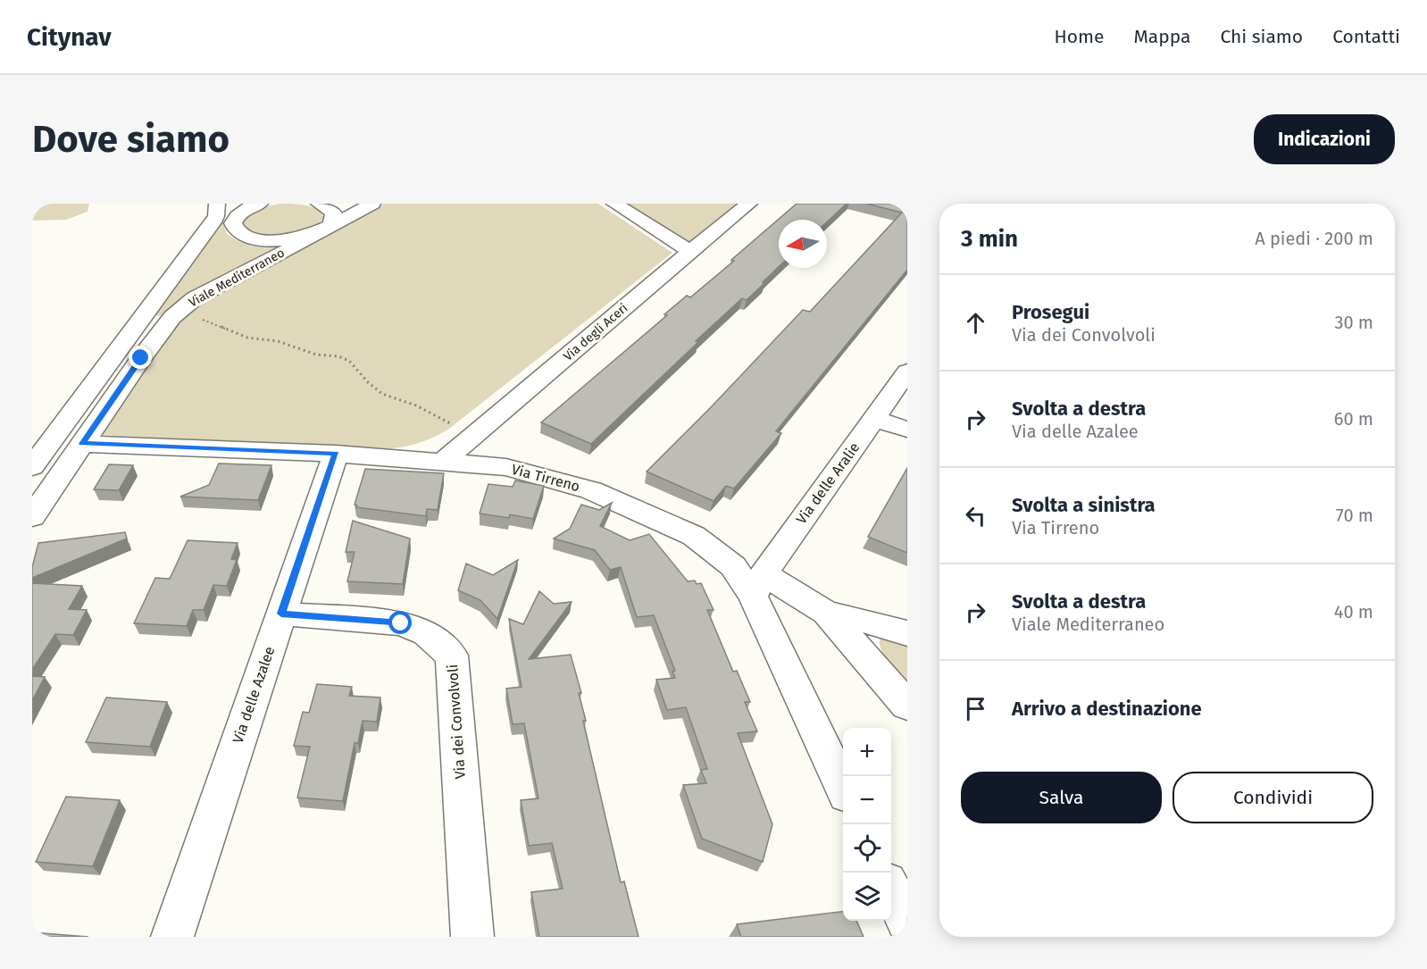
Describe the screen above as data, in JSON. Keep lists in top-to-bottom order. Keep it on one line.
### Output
{"streets":{"street":["Viale Mediterraneo","Via degli Aceri","Via Tirreno","Via delle Aralie","Via delle Azalee","Via dei Convolvoli"]},"crossings":[["Viale Mediterraneo","Via Tirreno"],["Via degli Aceri","Via Tirreno"],["Via Tirreno","Via delle Aralie"],["Via Tirreno","Via delle Azalee"],["Via delle Azalee","Via dei Convolvoli"]],"north":"left","page":{"header":"Citynav","nav":["Home","Mappa","Chi siamo","Contatti"],"buttons":["Indicazioni",["Salva","Condividi"]],"title":"Dove siamo","heading":["3 min","A piedi · 200 m"],"list":[["Prosegui","Via dei Convolvoli","30 m"],["Svolta a destra","Via delle Azalee","60 m"],["Svolta a sinistra","Via Tirreno","70 m"],["Svolta a destra","Viale Mediterraneo","40 m"],"Arrivo a destinazione"],"map_buttons":["+","−"]}}
